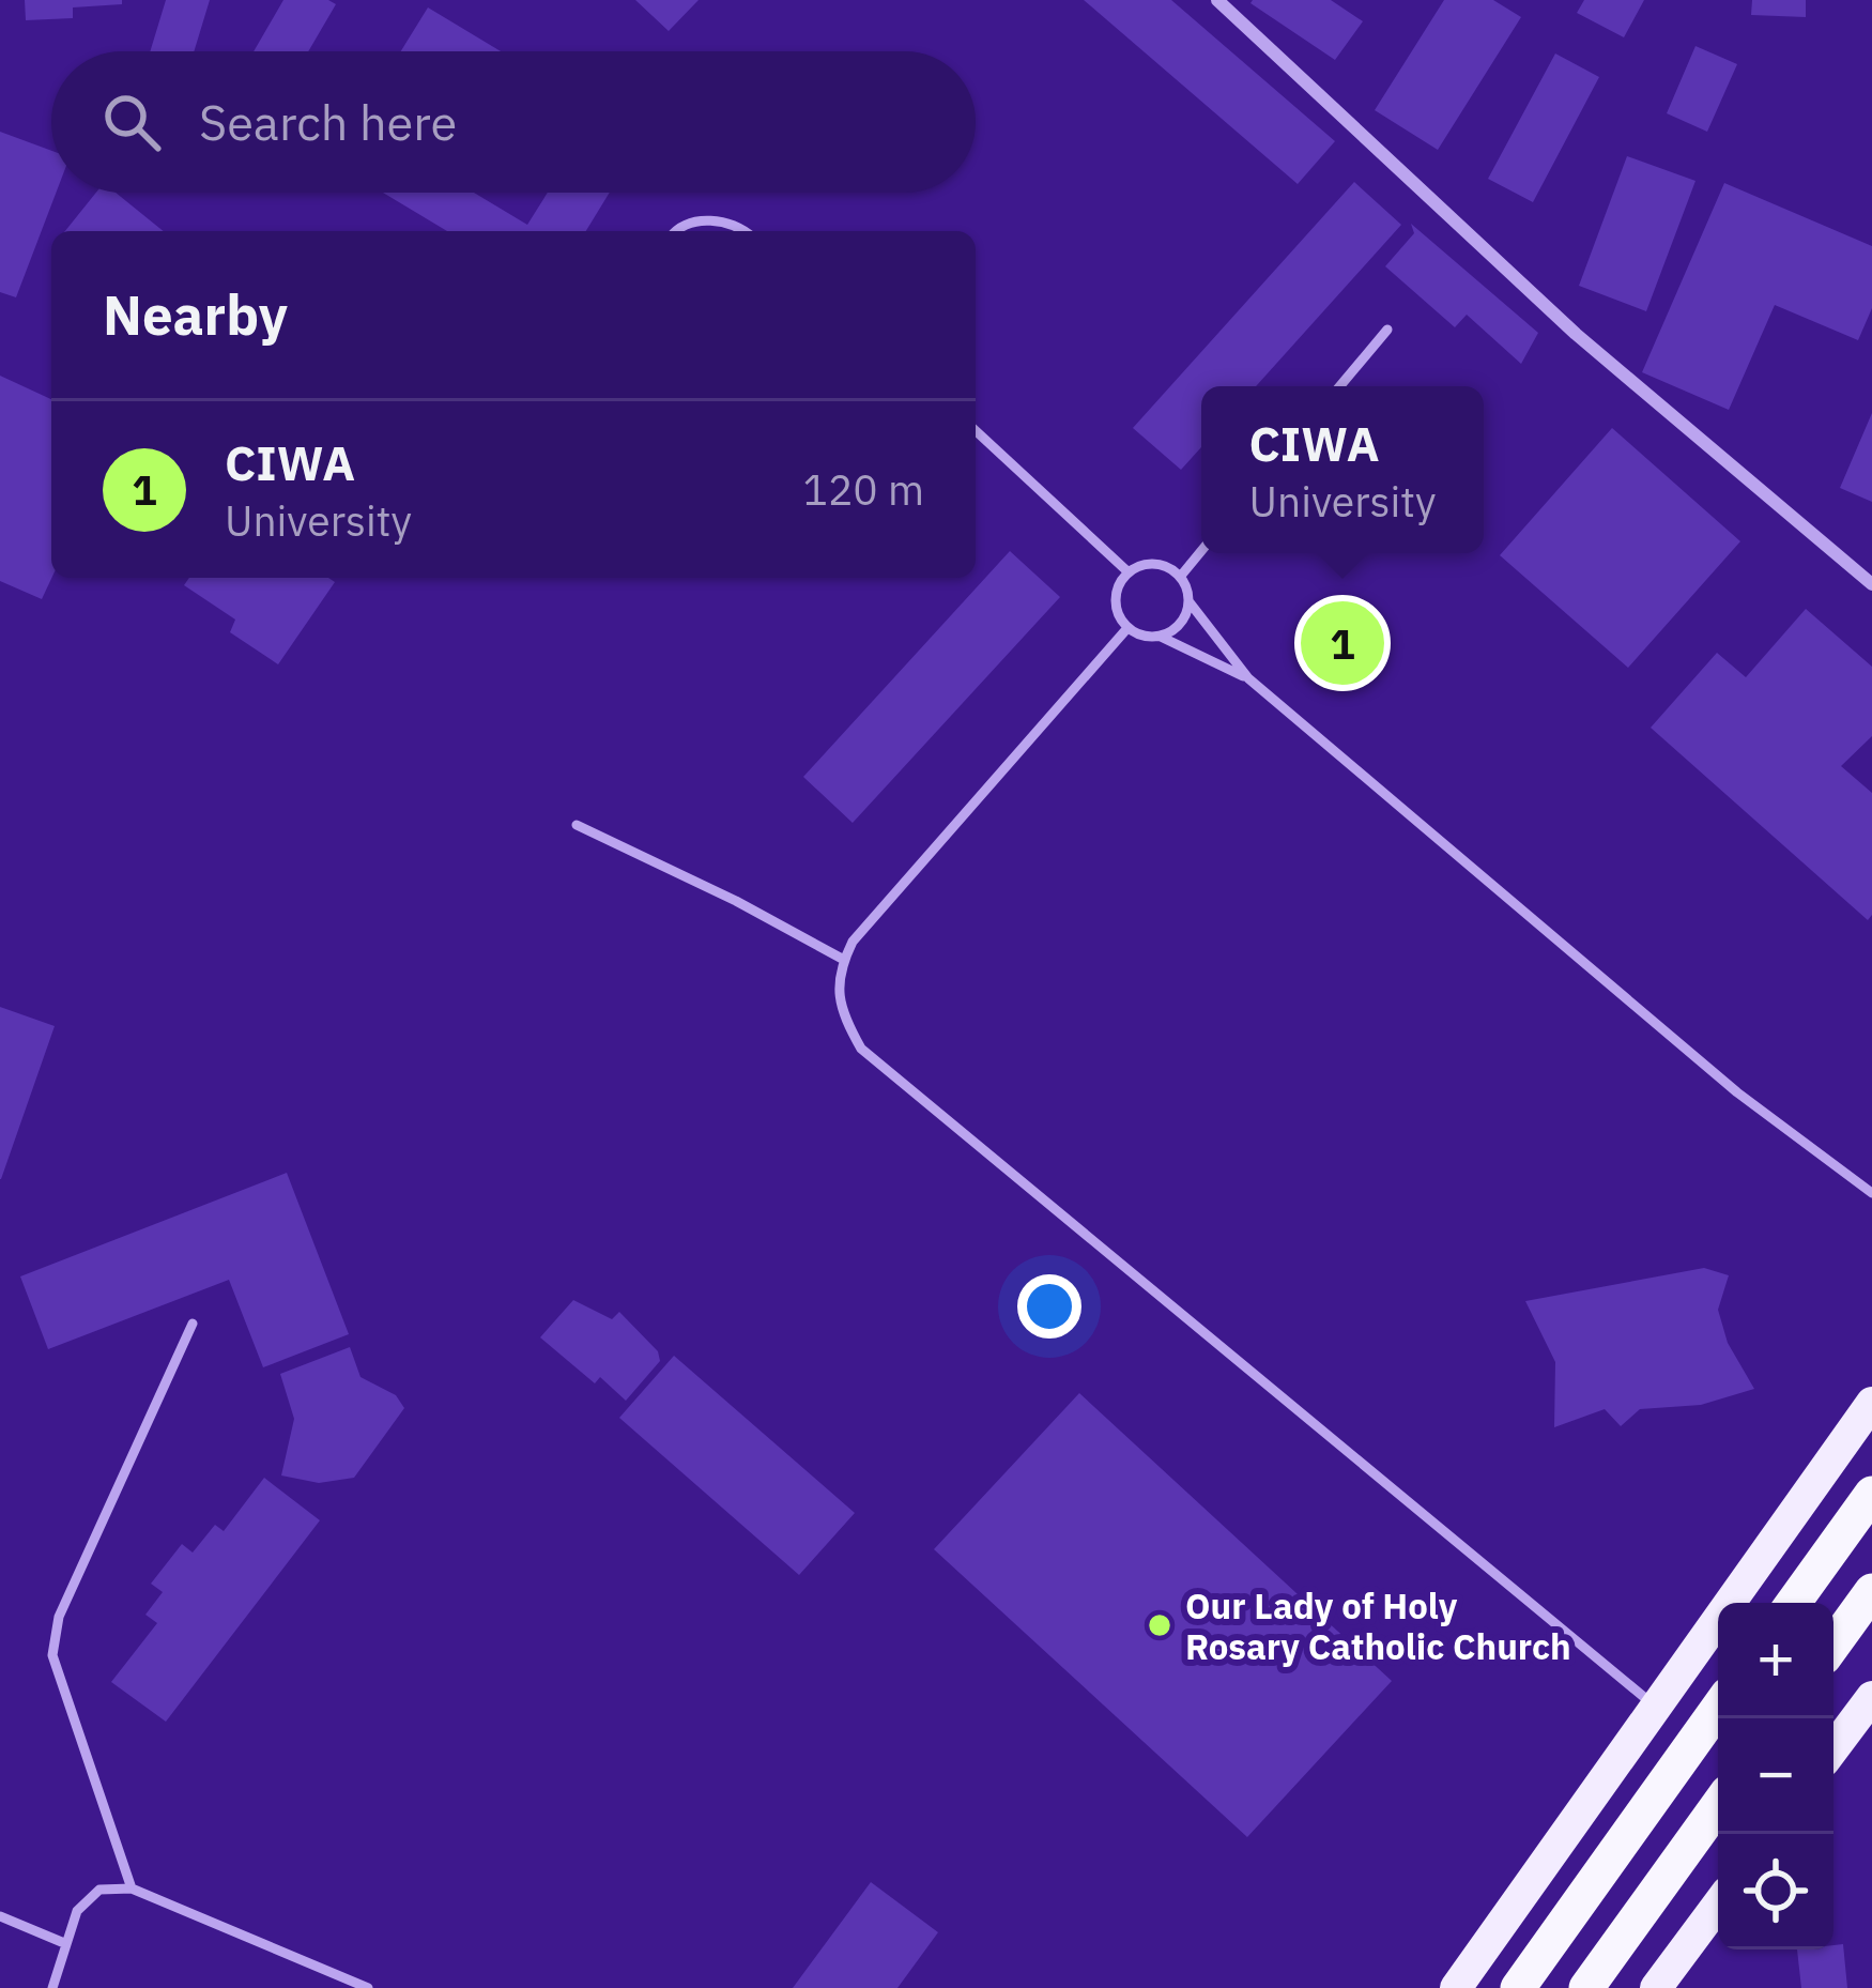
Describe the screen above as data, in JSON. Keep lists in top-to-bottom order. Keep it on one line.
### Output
{"places":["Our Lady of Holy Rosary Catholic Church"],"page":{"search":"Search here","heading":"Nearby","popup":["CIWA","University"],"list":[{"mark":"1","name":"CIWA","note":"University","value":"120 m"}],"pins":"1","map_buttons":["+","−"]}}
